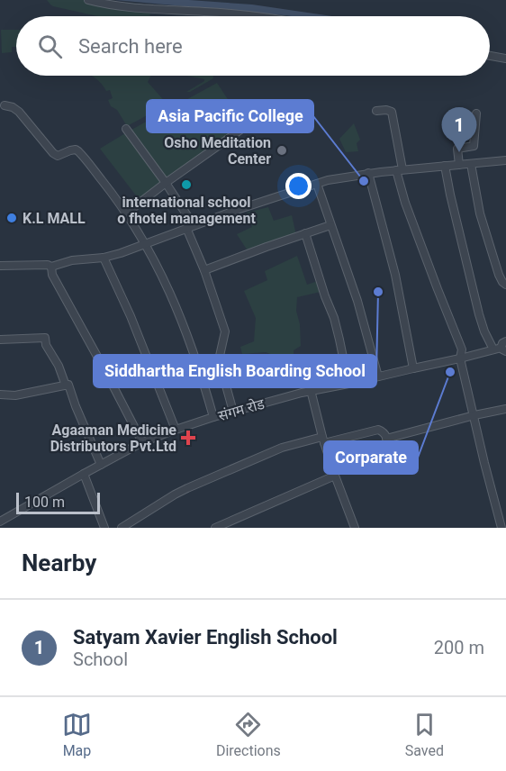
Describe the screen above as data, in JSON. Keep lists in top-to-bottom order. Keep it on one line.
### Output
{"streets":{"street":["संगम रोड"]},"places":{"other":["Osho Meditation Center","Asia Pacific College","international school o fhotel management","K.L MALL","Siddhartha English Boarding School","Corparate"],"health":["Agaaman Medicine Distributors Pvt.Ltd"]},"scale_bar":"100 m","page":{"search":"Search here","pins":"1","scale":"100 m","heading":"Nearby","list":[{"mark":"1","name":"Satyam Xavier English School","note":"School","value":"200 m"}],"nav":["Map","Directions","Saved"]}}
